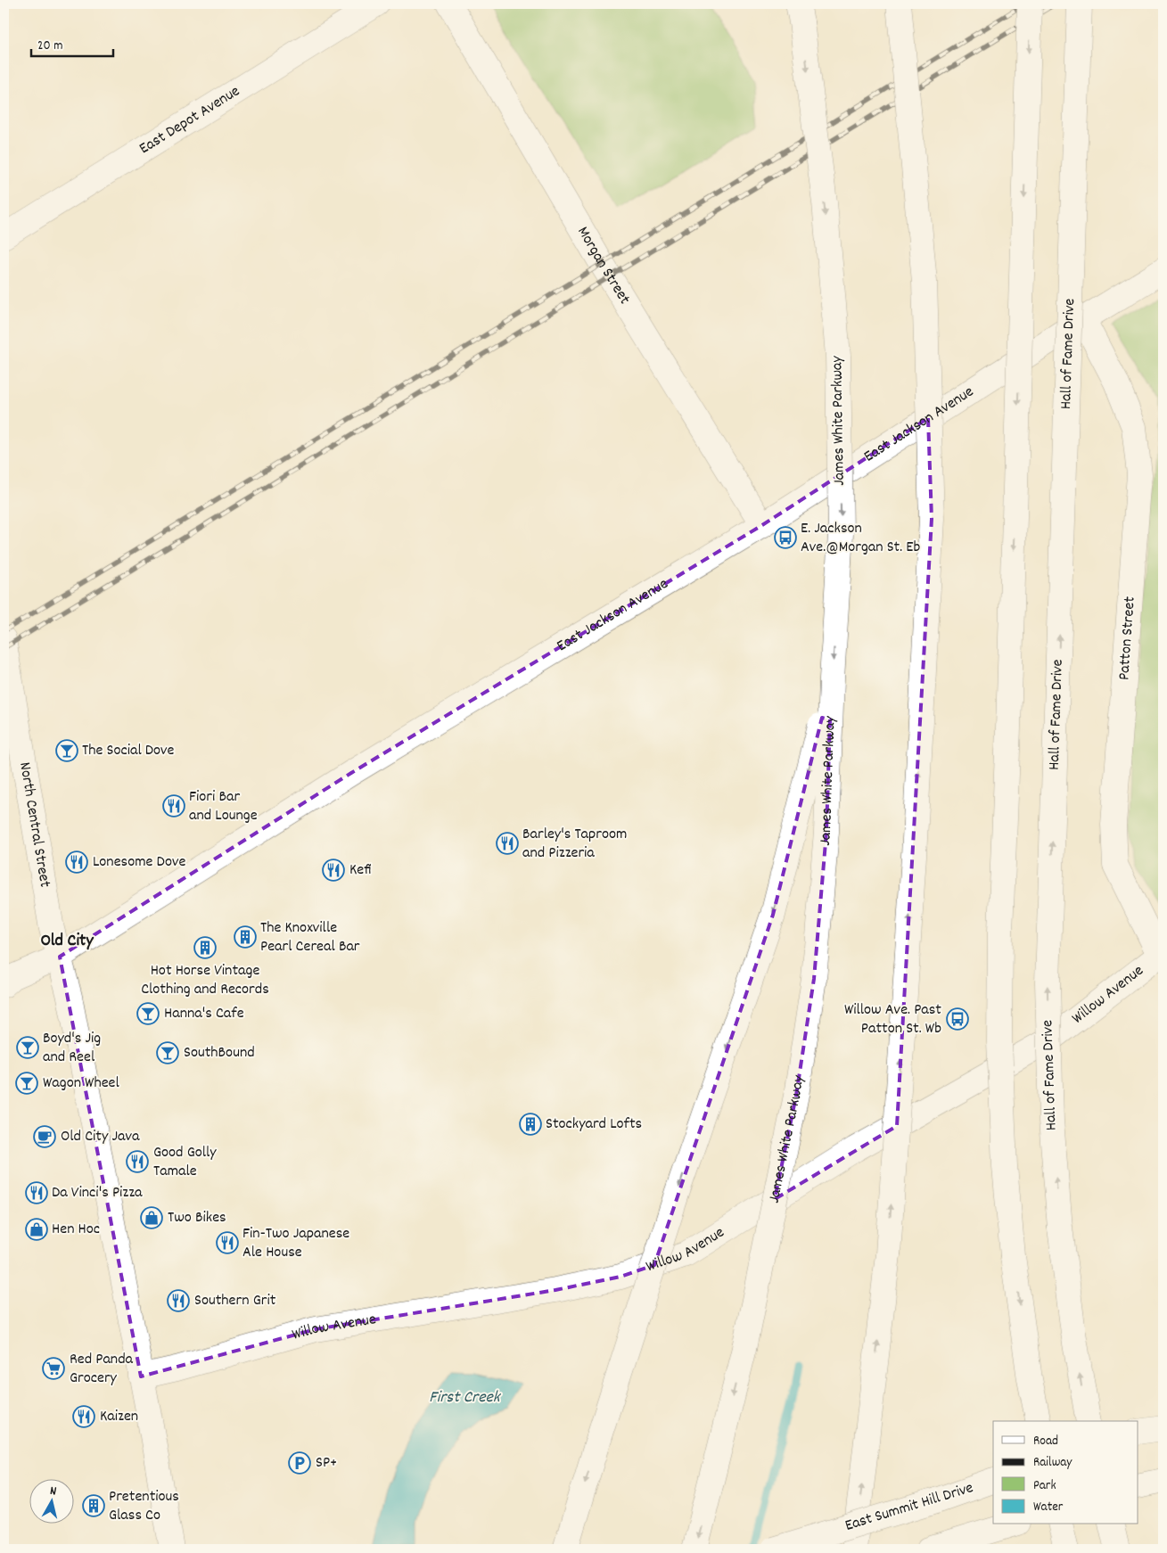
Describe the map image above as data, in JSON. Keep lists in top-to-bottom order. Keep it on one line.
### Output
{"streets":{"main road":["East Depot Avenue","Morgan Street","Hall of Fame Drive","James White Parkway","East Jackson Avenue","Patton Street","North Central Street","Willow Avenue","East Summit Hill Drive"]},"crossings":[["Morgan Street","East Jackson Avenue"],["East Jackson Avenue","Patton Street"],["East Jackson Avenue","North Central Street"],["Patton Street","Willow Avenue"],["North Central Street","Willow Avenue"]],"districts":["Old City"],"water":["First Creek"],"places":{"bus stop":["E. Jackson Ave.@Morgan St. Eb","Willow Ave. Past Patton St. Wb"],"bar":["The Social Dove","Hanna's Cafe","Boyd's Jig and Reel","SouthBound","Wagon Wheel"],"restaurant":["Fiori Bar and Lounge","Barley's Taproom and Pizzeria","Lonesome Dove","Kefi","Good Golly Tamale","Da Vinci's Pizza","Fin-Two Japanese Ale House","Southern Grit","Kaizen"],"building":["The Knoxville Pearl Cereal Bar","Hot Horse Vintage Clothing and Records","Stockyard Lofts","Pretentious Glass Co"],"cafe":["Old City Java"],"shop":["Two Bikes","Hen Hoc"],"supermarket":["Red Panda Grocery"],"parking":["SP+"]},"legend":["Road","Railway","Park","Water"],"scale_bar":"20 m","north":"top"}
